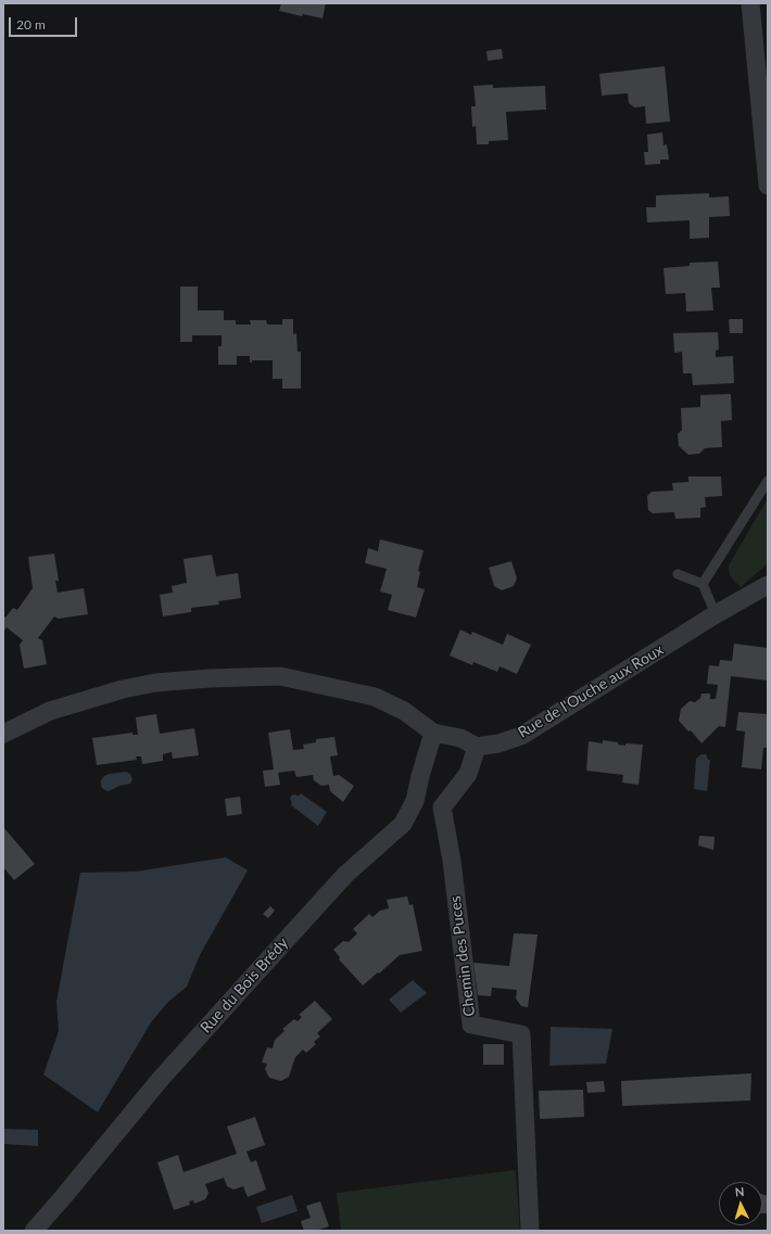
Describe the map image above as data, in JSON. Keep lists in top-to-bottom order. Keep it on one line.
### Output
{"streets":{"street":["Rue de l'Ouche aux Roux","Chemin des Puces","Rue du Bois Brédy"]},"crossings":[["Rue de l'Ouche aux Roux","Chemin des Puces"]],"scale_bar":"20 m","north":"top"}
